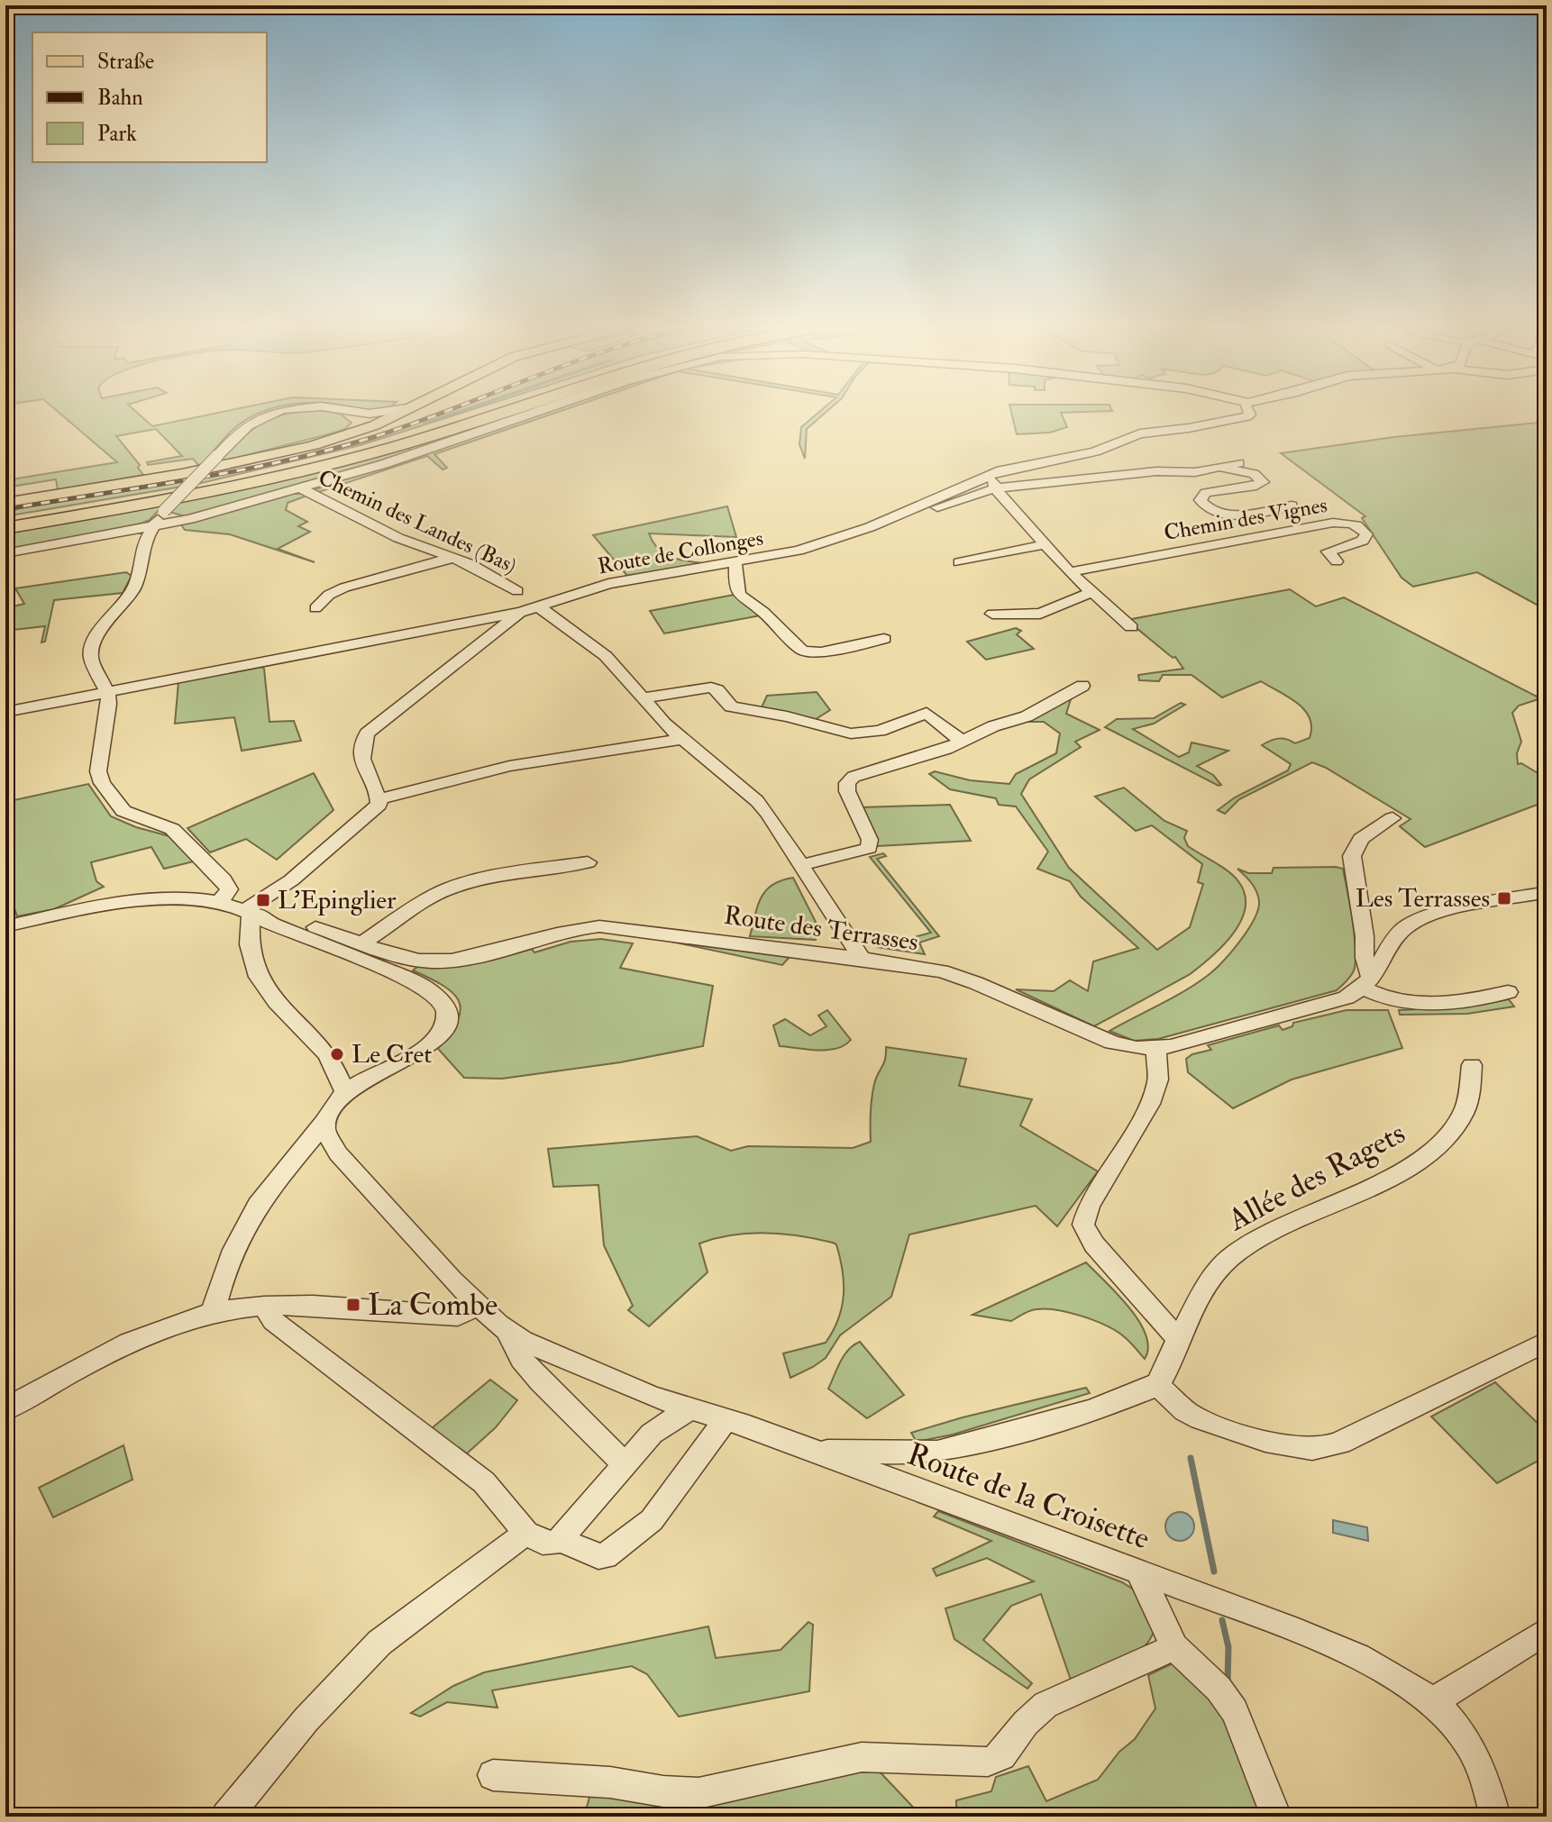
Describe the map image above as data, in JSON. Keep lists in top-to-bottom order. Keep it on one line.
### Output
{"streets":{"street":["Chemin des Vignes","Chemin des Landes (Bas)","Route de Collonges","Route des Terrasses","Allée des Ragets","Route de la Croisette"]},"places":{"transit":["Les Terrasses","L'Epinglier","La Combe"],"other":["Le Cret"]},"legend":["Straße","Bahn","Park"]}
